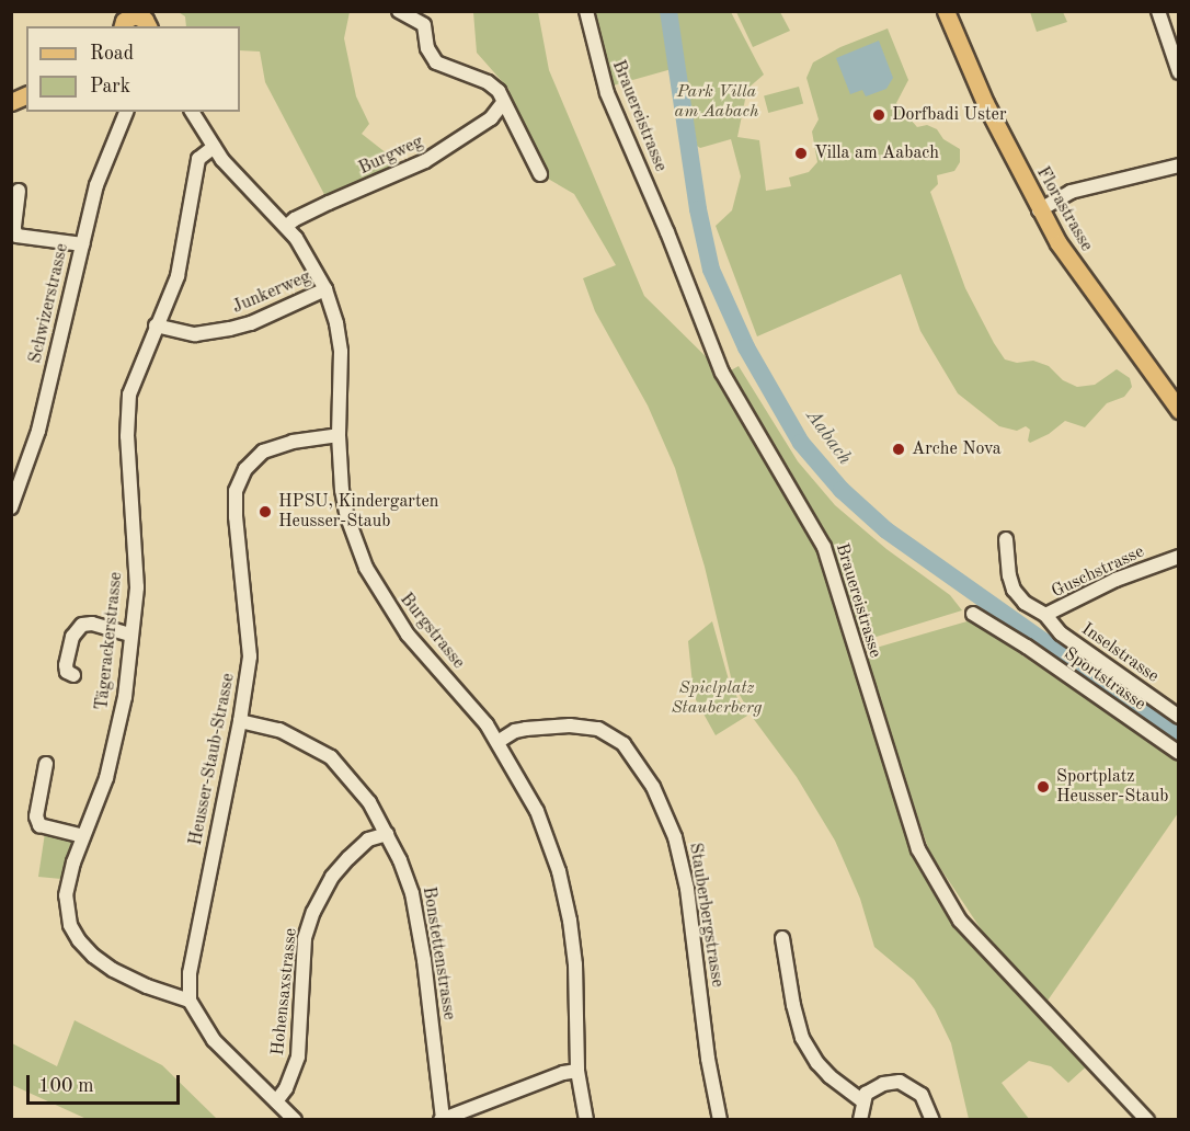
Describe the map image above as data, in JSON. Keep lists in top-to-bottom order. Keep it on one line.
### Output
{"streets":{"main road":["Florastrasse"],"street":["Brauereistrasse","Burgweg","Junkerweg","Schwizerstrasse","Guschstrasse","Burgstrasse","Tägerackerstrasse","Inselstrasse","Sportstrasse","Heusser-Staub-Strasse","Stauberbergstrasse","Bonstettenstrasse","Hohensaxstrasse"]},"crossings":[["Burgweg","Burgstrasse"],["Junkerweg","Burgstrasse"],["Junkerweg","Tägerackerstrasse"],["Guschstrasse","Inselstrasse"],["Burgstrasse","Tägerackerstrasse"],["Burgstrasse","Heusser-Staub-Strasse"],["Burgstrasse","Stauberbergstrasse"],["Tägerackerstrasse","Heusser-Staub-Strasse"],["Heusser-Staub-Strasse","Bonstettenstrasse"],["Bonstettenstrasse","Hohensaxstrasse"]],"water":["Aabach"],"parks":["Park Villa am Aabach","Spielplatz Stauberberg"],"places":["Dorfbadi Uster","Villa am Aabach","Arche Nova","HPSU, Kindergarten Heusser-Staub","Sportplatz Heusser-Staub"],"legend":["Road","Park"],"scale_bar":"100 m"}
